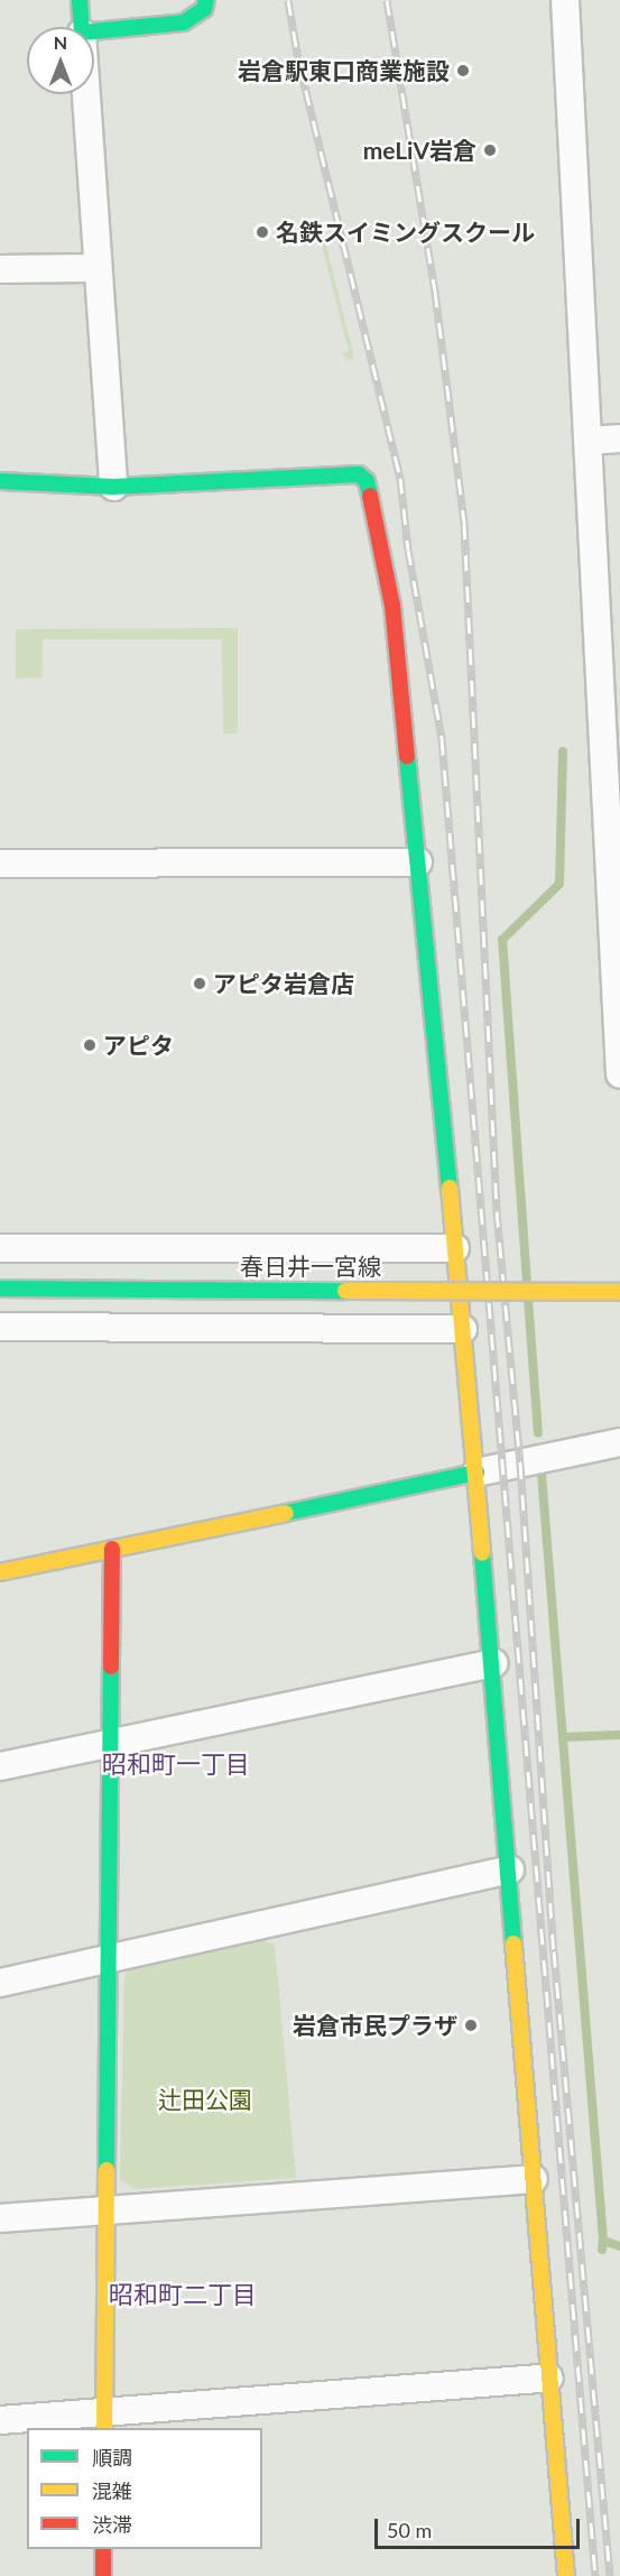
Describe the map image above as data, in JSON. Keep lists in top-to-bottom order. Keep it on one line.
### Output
{"streets":{"street":["春日井一宮線"]},"districts":["昭和町一丁目","昭和町二丁目"],"parks":["辻田公園"],"places":["岩倉駅東口商業施設","meLiV岩倉","名鉄スイミングスクール","アピタ岩倉店","アピタ","岩倉市民プラザ"],"legend":["順調","混雑","渋滞"],"scale_bar":"50 m","north":"top"}
